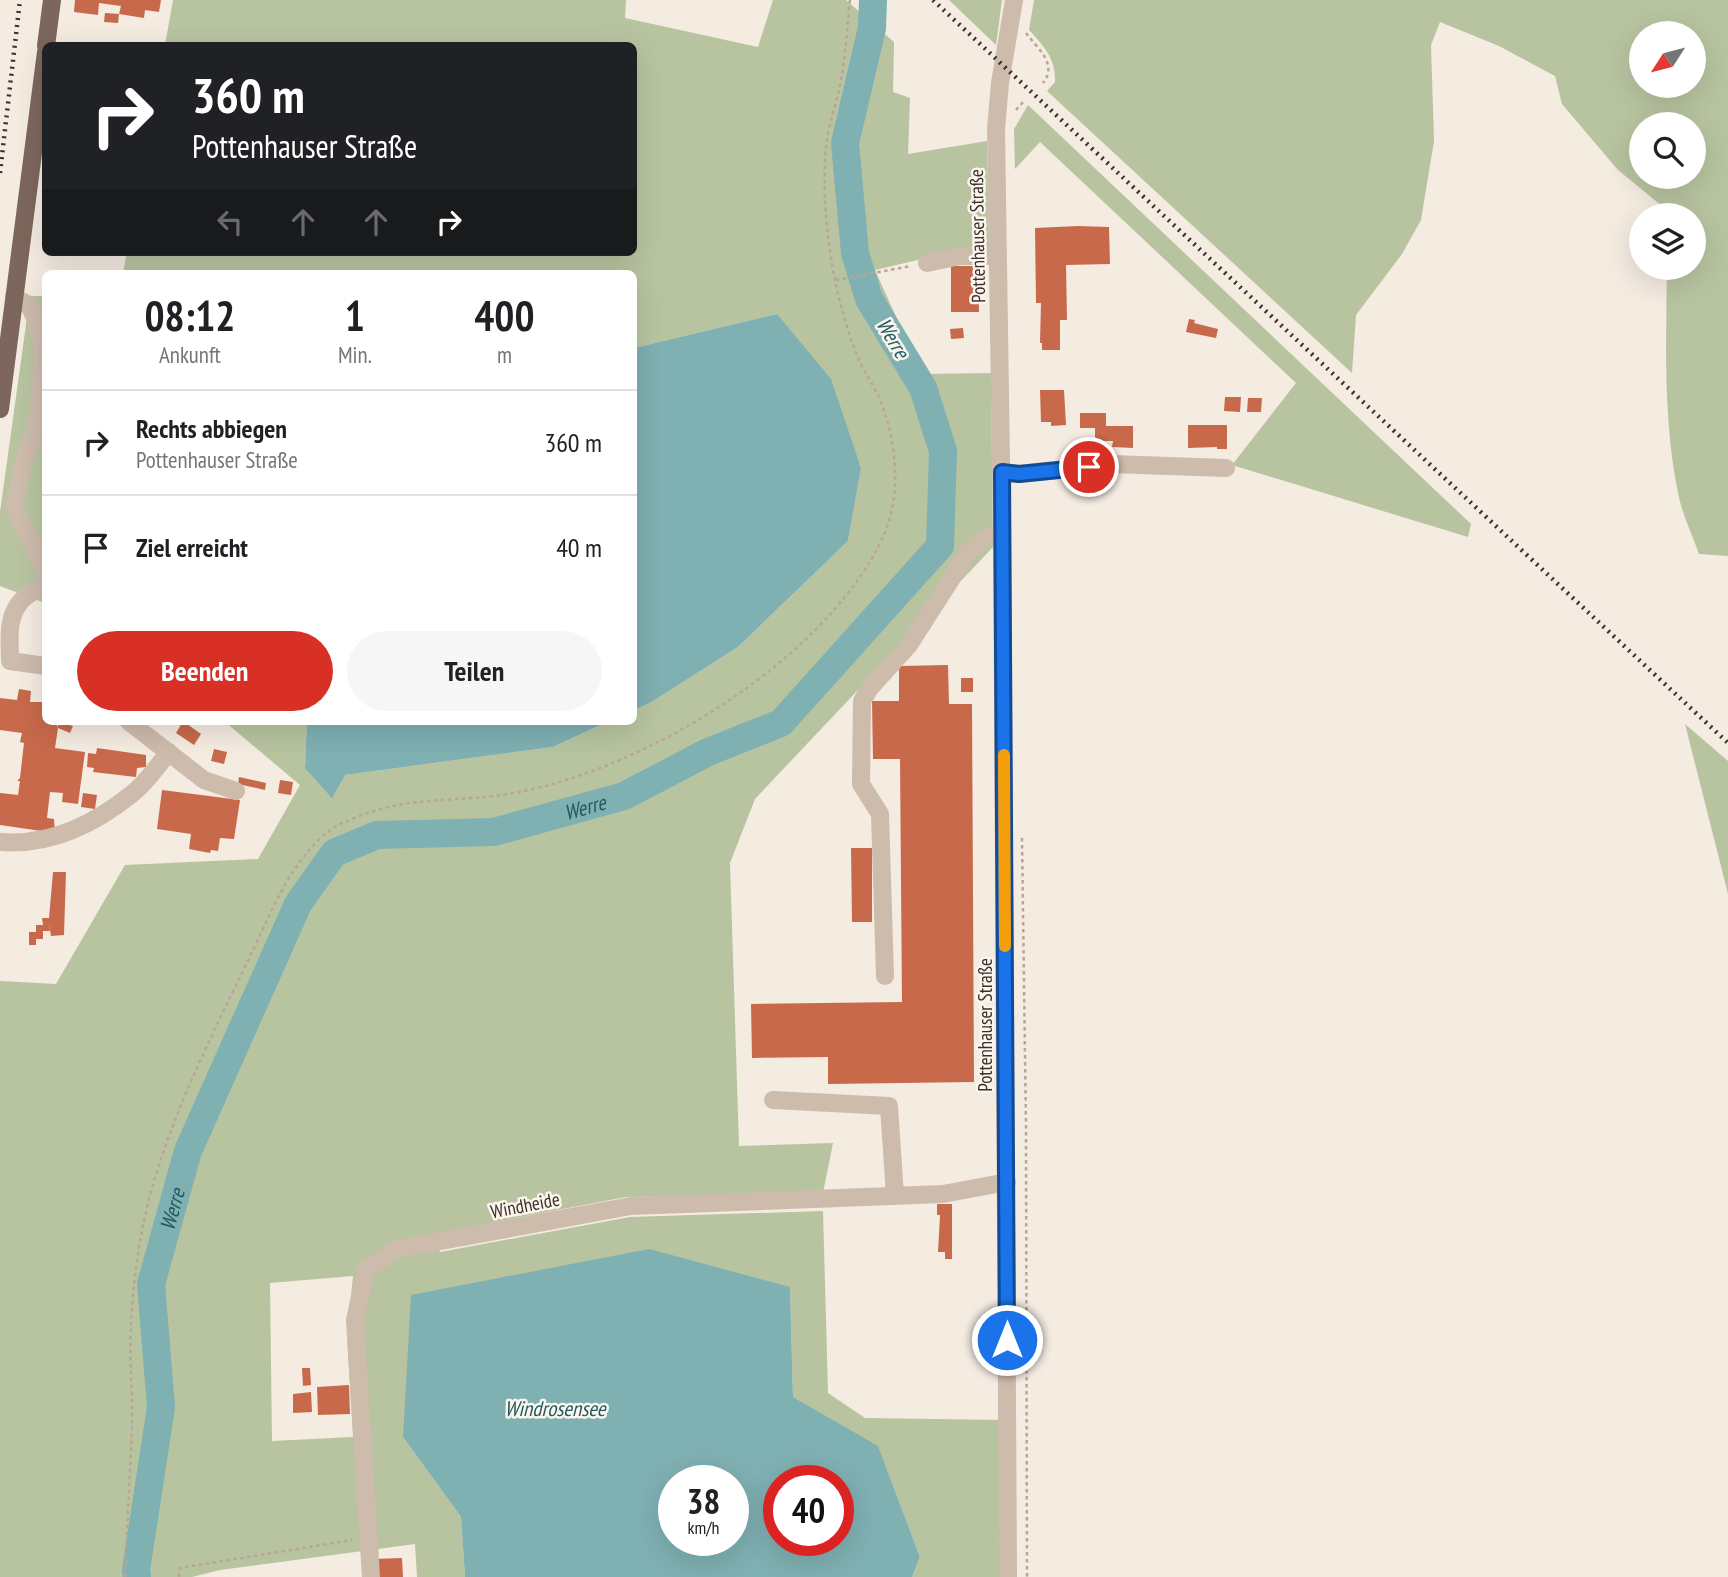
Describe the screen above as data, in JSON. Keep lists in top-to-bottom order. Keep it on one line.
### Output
{"streets":{"street":["Pottenhauser Straße","Windheide"]},"crossings":[["Pottenhauser Straße","Windheide"]],"water":["Werre","Windrosensee"],"north":"bottom left","page":{"turn":["360 m","Pottenhauser Straße"],"eta":["08:12","Ankunft","1","Min.","400","m"],"list":[{"name":"Rechts abbiegen","note":"Pottenhauser Straße","value":"360 m"},{"name":"Ziel erreicht","value":"40 m"}],"buttons":["Beenden","Teilen"],"speed":"38 km/h","limit":"40"}}
